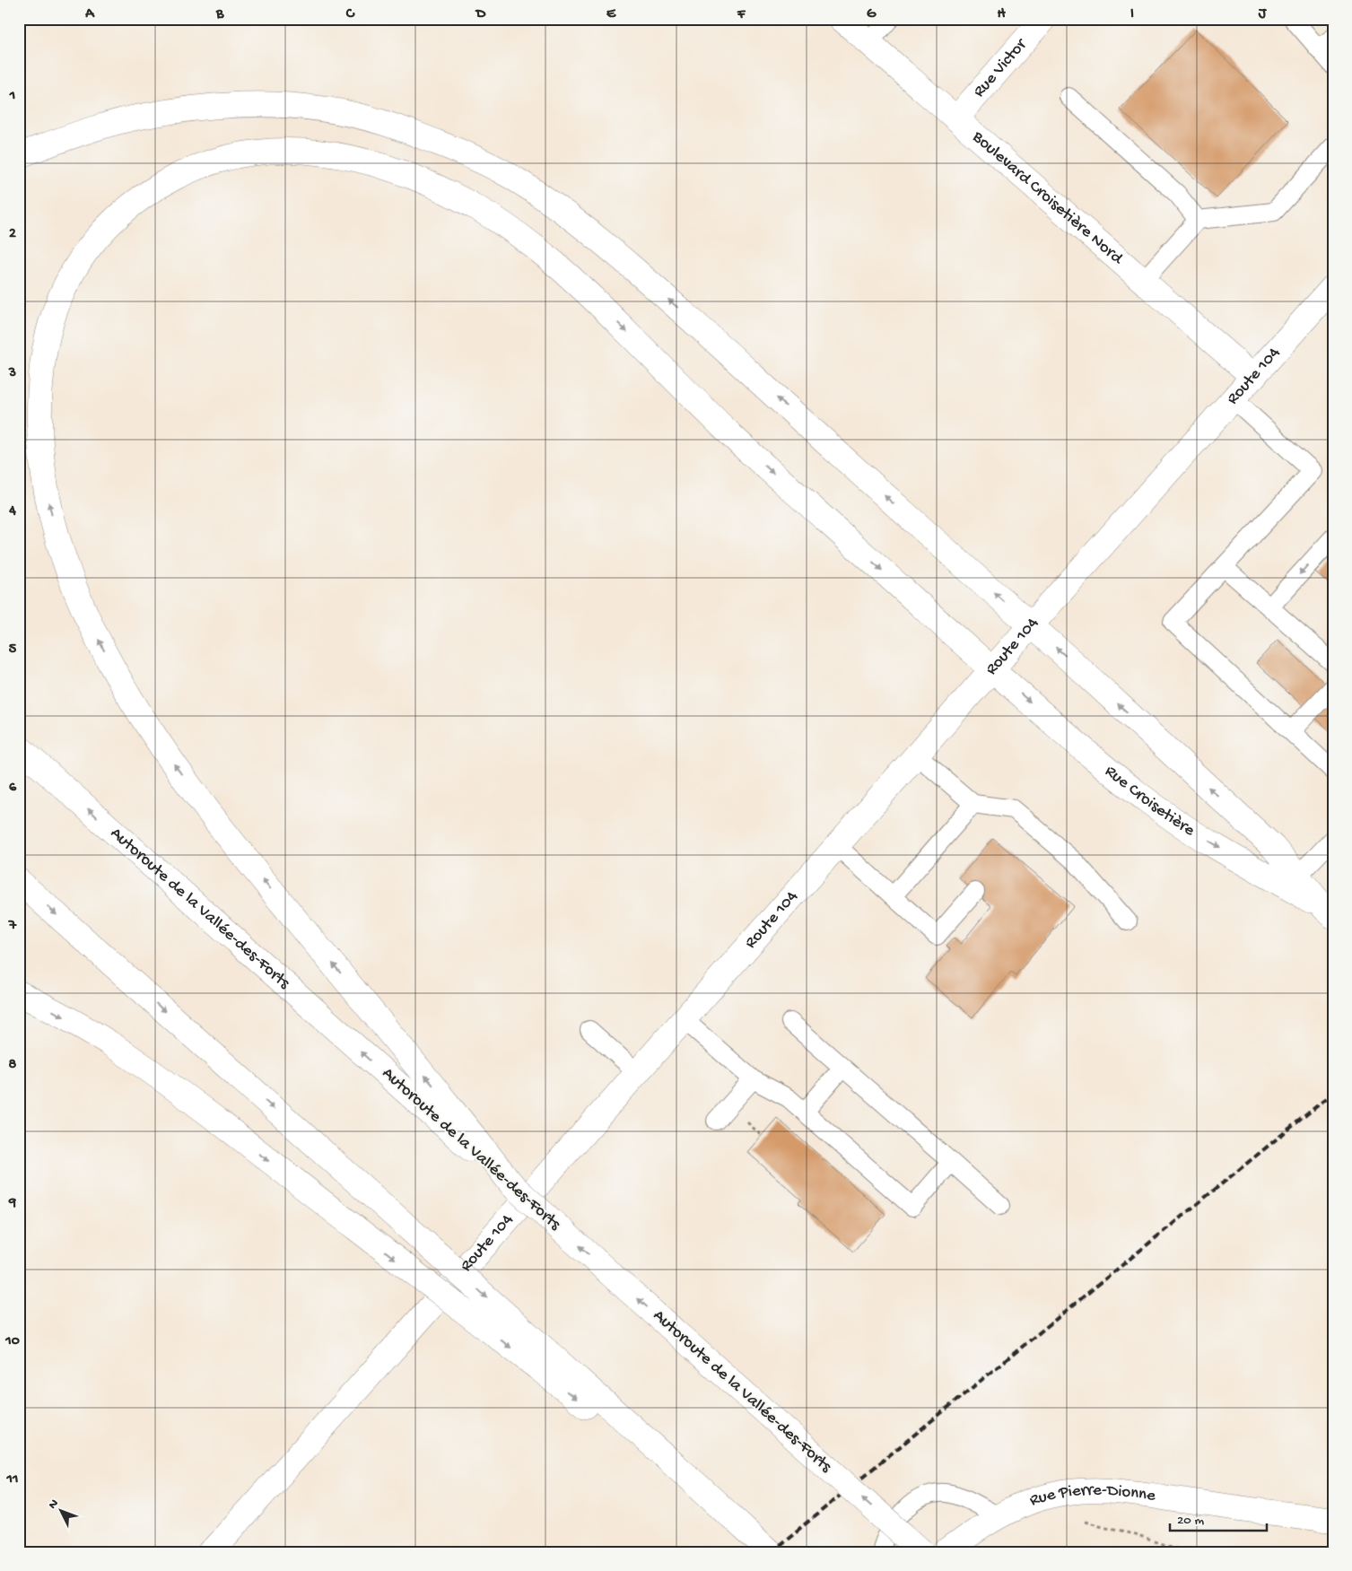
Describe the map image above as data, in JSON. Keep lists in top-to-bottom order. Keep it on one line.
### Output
{"streets":{"main road":["Rue Victor","Boulevard Croisetière Nord","Route 104","Rue Croisetière","Autoroute de la Vallée-des-Forts","Rue Pierre-Dionne"]},"crossings":[["Rue Victor","Boulevard Croisetière Nord"],["Boulevard Croisetière Nord","Route 104"],["Route 104","Rue Croisetière"],["Rue Croisetière","Autoroute de la Vallée-des-Forts"]],"scale_bar":"20 m","north":"top left","grid":{"columns":["A","B","C","D","E","F","G","H","I","J"],"rows":["1","2","3","4","5","6","7","8","9","10","11"]}}
